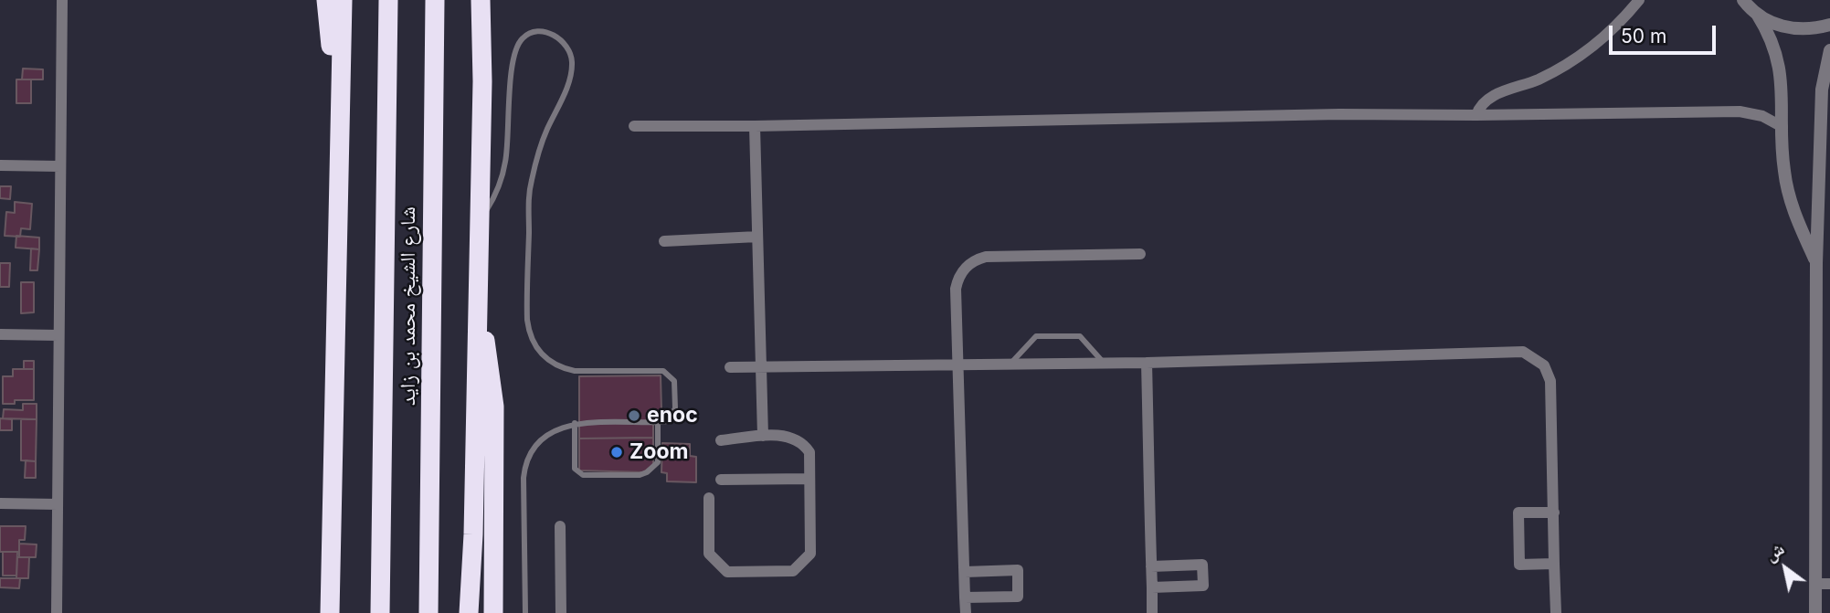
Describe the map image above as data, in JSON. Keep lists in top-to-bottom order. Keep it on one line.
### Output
{"streets":{"highway":["شارع الشيخ محمد بن زايد"]},"places":["enoc","Zoom"],"scale_bar":"50 m","north":"top left"}
